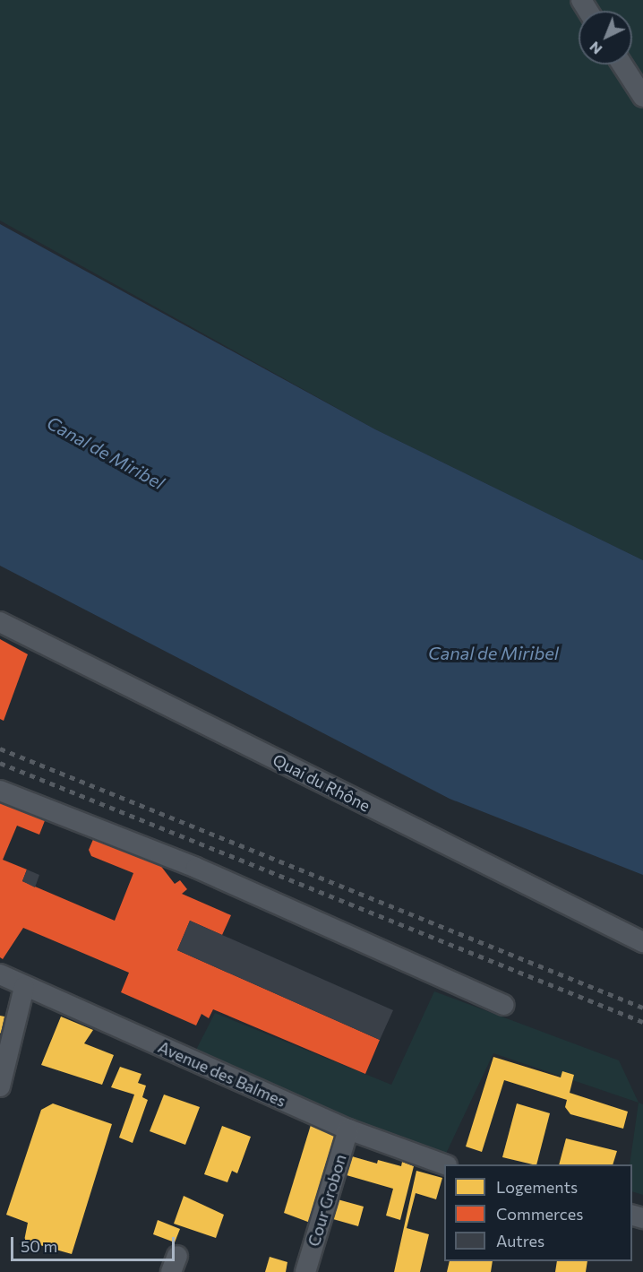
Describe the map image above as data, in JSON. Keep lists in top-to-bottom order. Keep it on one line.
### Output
{"streets":{"street":["Quai du Rhône","Avenue des Balmes","Cour Grobon"]},"crossings":[["Avenue des Balmes","Cour Grobon"]],"water":["Canal de Miribel"],"legend":["Logements","Commerces","Autres"],"scale_bar":"50 m","north":"bottom left"}
